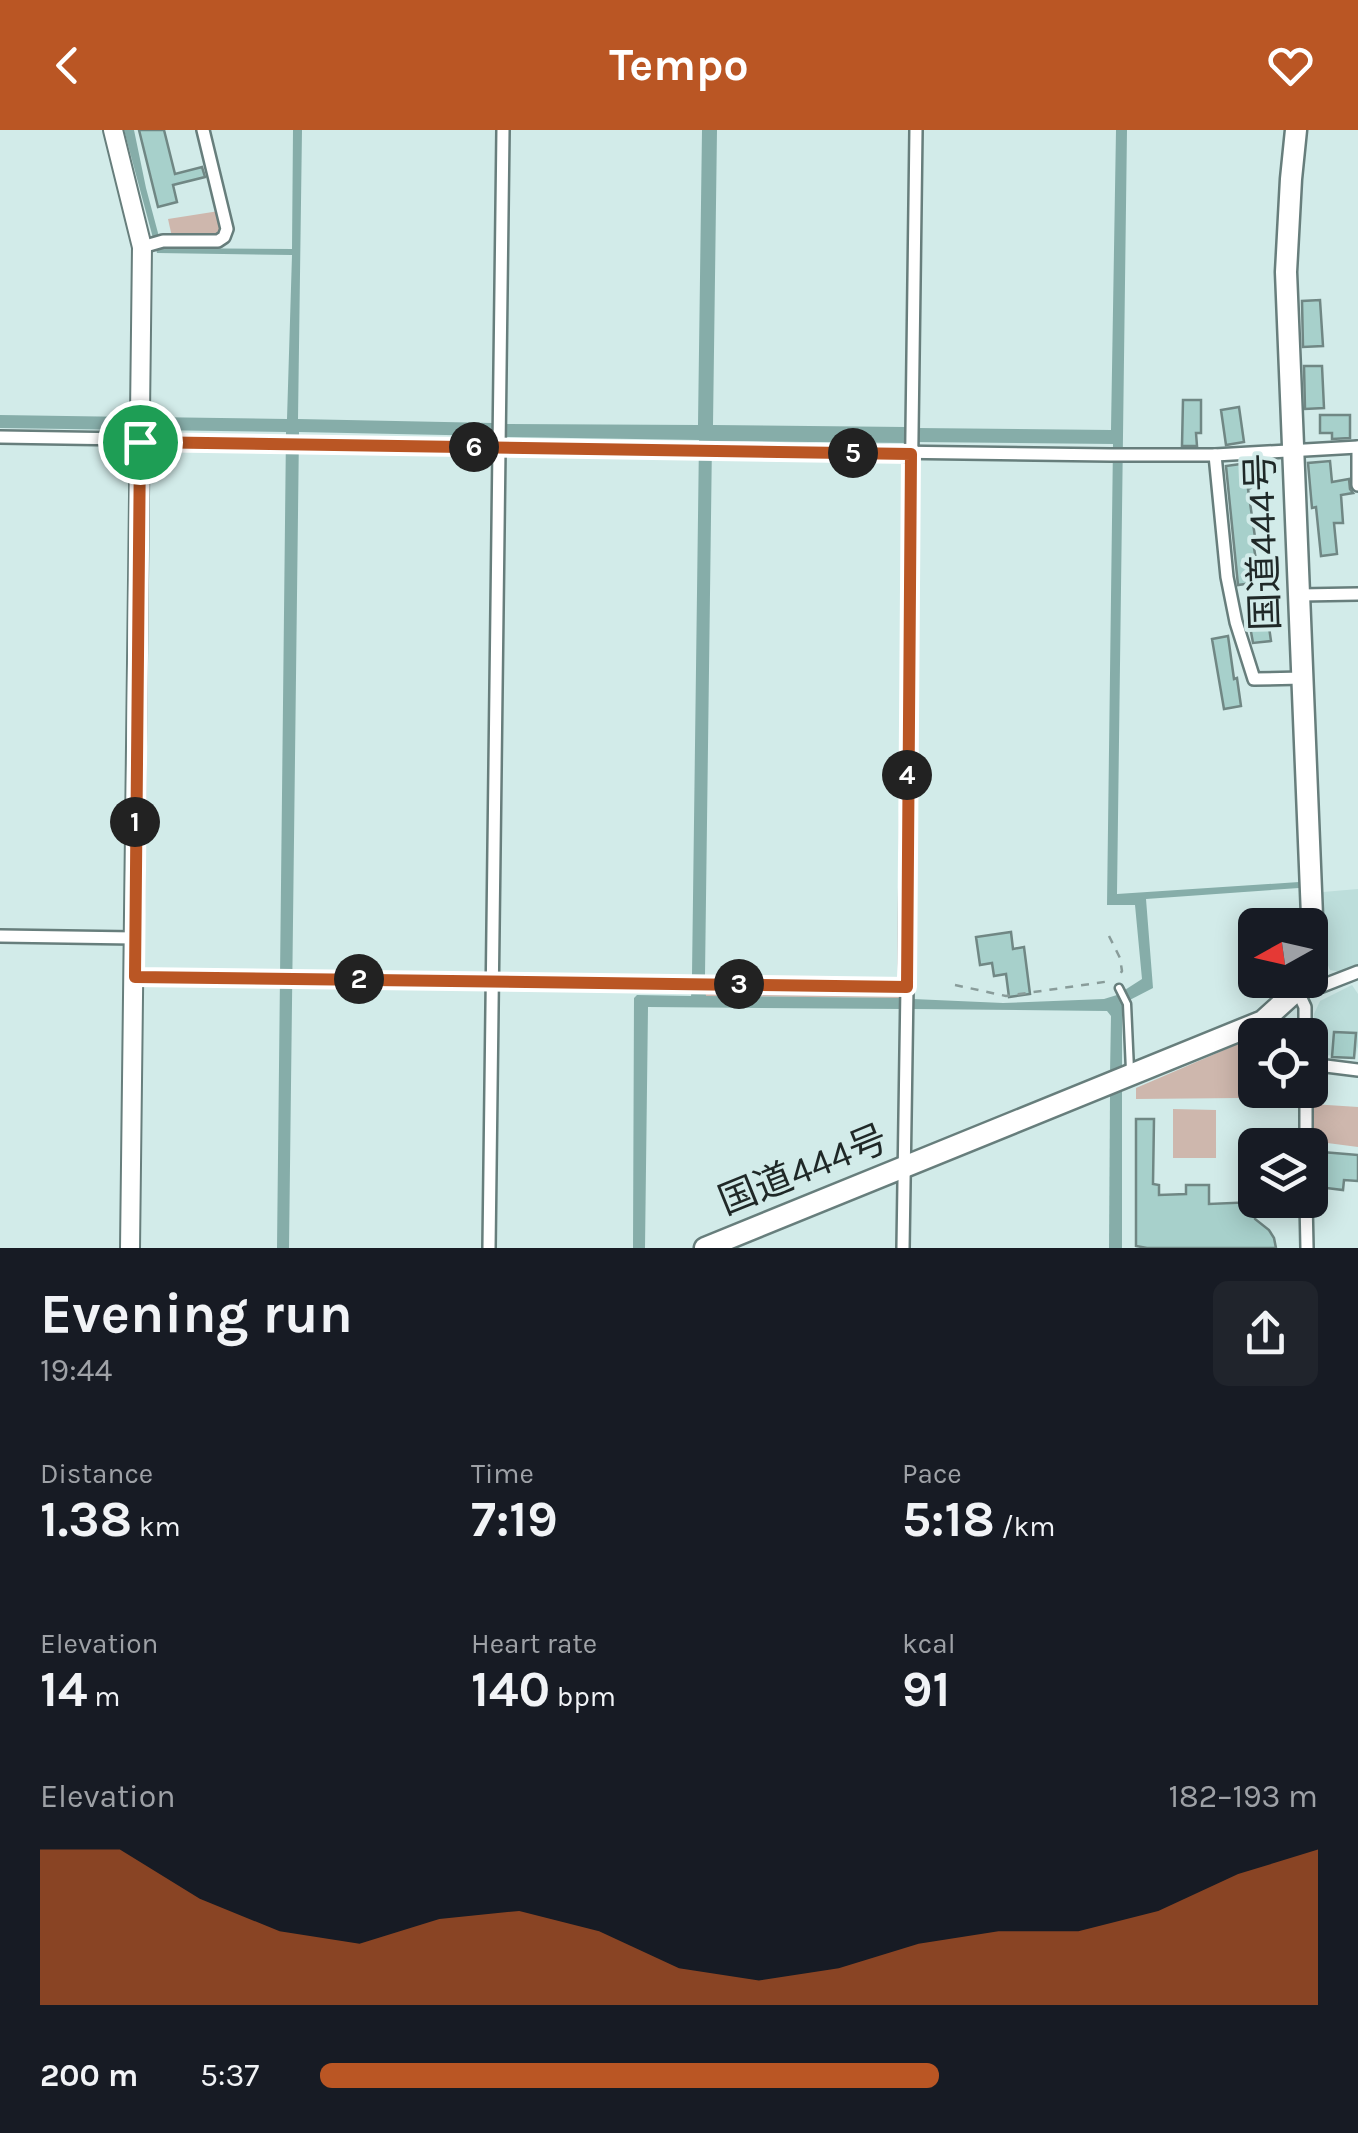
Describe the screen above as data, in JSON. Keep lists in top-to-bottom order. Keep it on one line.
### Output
{"streets":{"highway":["国道444号"]},"north":"left","page":{"header":"Tempo","pins":["6","5","4","1","2","3"],"heading":["Evening run","19:44"],"stats":[["Distance","1.38 km"],["Time","7:19"],["Pace","5:18 /km"],["Elevation","14 m"],["Heart rate","140 bpm"],["kcal","91"]],"chart":["Elevation","182–193 m"],"list":[{"name":"200 m","note":"5:37"}]}}
